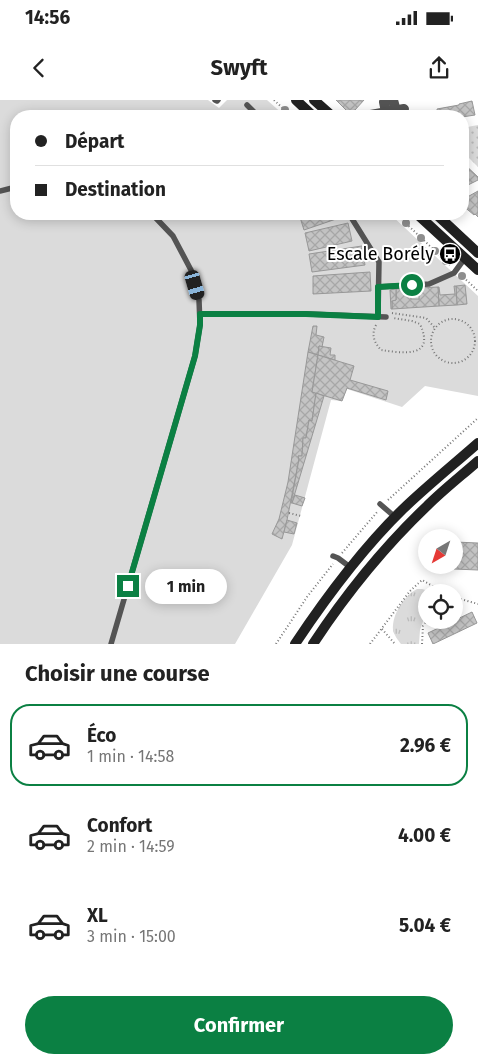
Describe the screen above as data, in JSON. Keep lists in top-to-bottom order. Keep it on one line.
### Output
{"places":{"bus stop":["Escale Borély"]},"north":"bottom left","page":{"status":"14:56","header":"Swyft","banner":["Départ","Destination"],"bubble":"1 min","heading":"Choisir une course","list":[{"name":"Éco","note":"1 min · 14:58","value":"2.96 €"},{"name":"Confort","note":"2 min · 14:59","value":"4.00 €"},{"name":"XL","note":"3 min · 15:00","value":"5.04 €"}],"buttons":"Confirmer"}}
